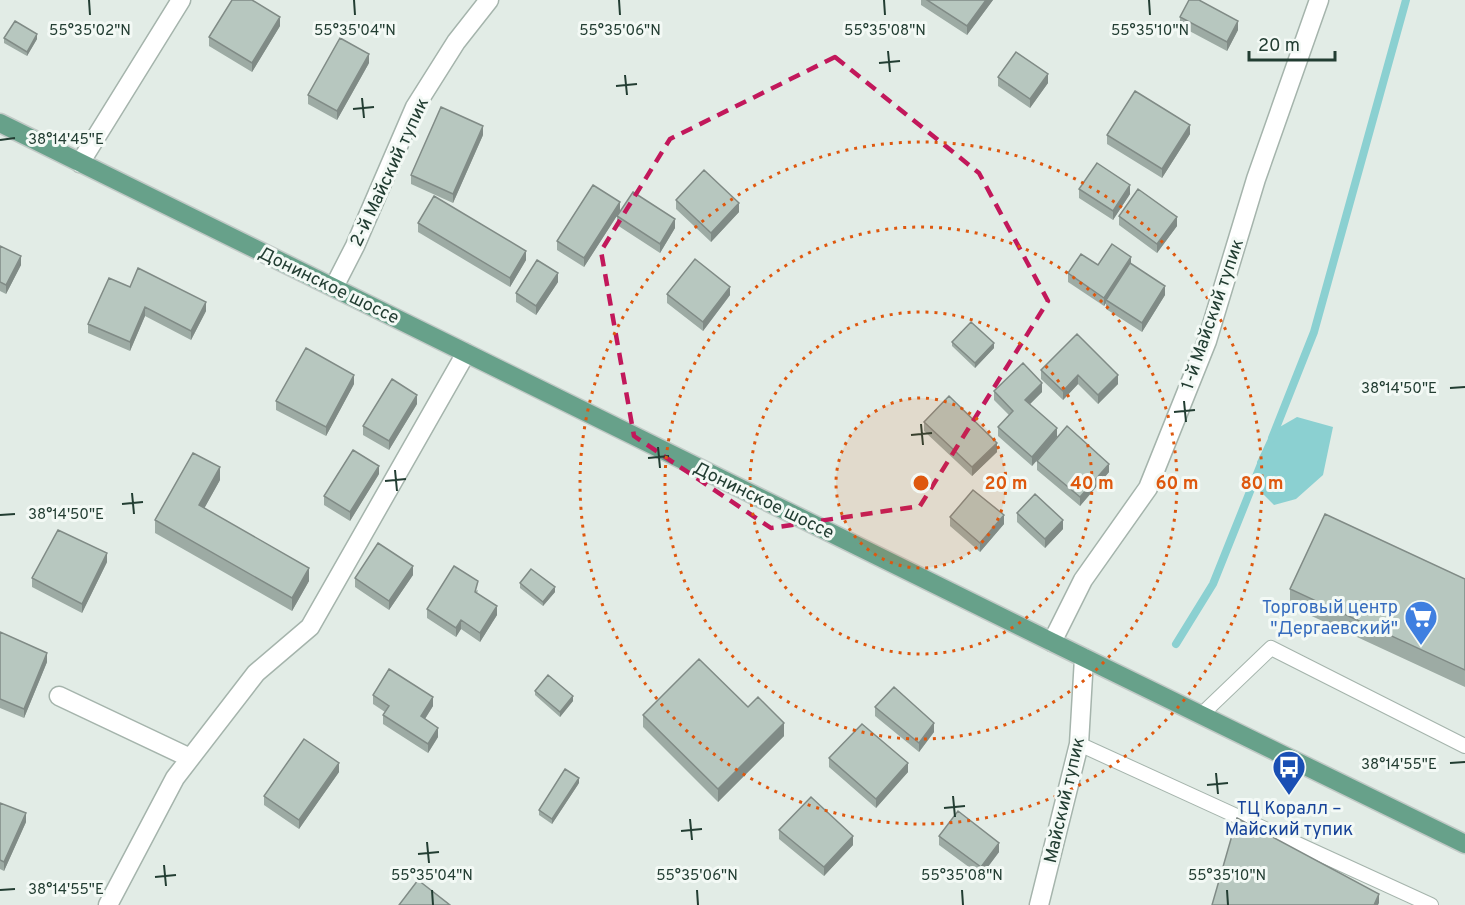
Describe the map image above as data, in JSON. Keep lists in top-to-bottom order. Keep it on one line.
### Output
{"streets":{"main road":["Донинское шоссе"],"street":["2-й Майский тупик","1-й Майский тупик","Майский тупик"]},"crossings":[["2-й Майский тупик","Донинское шоссе"],["Донинское шоссе","1-й Майский тупик"],["Донинское шоссе","Майский тупик"]],"places":{"supermarket":["Торговый центр \"Дергаевский\""],"bus stop":["ТЦ Коралл – Майский тупик"]},"scale_bar":"20 m","coordinates":["55°35'02\"N","55°35'04\"N","55°35'06\"N","55°35'08\"N","55°35'10\"N","38°14'45\"E","38°14'50\"E","38°14'55\"E"],"rings":["20 m","40 m","60 m","80 m"]}
